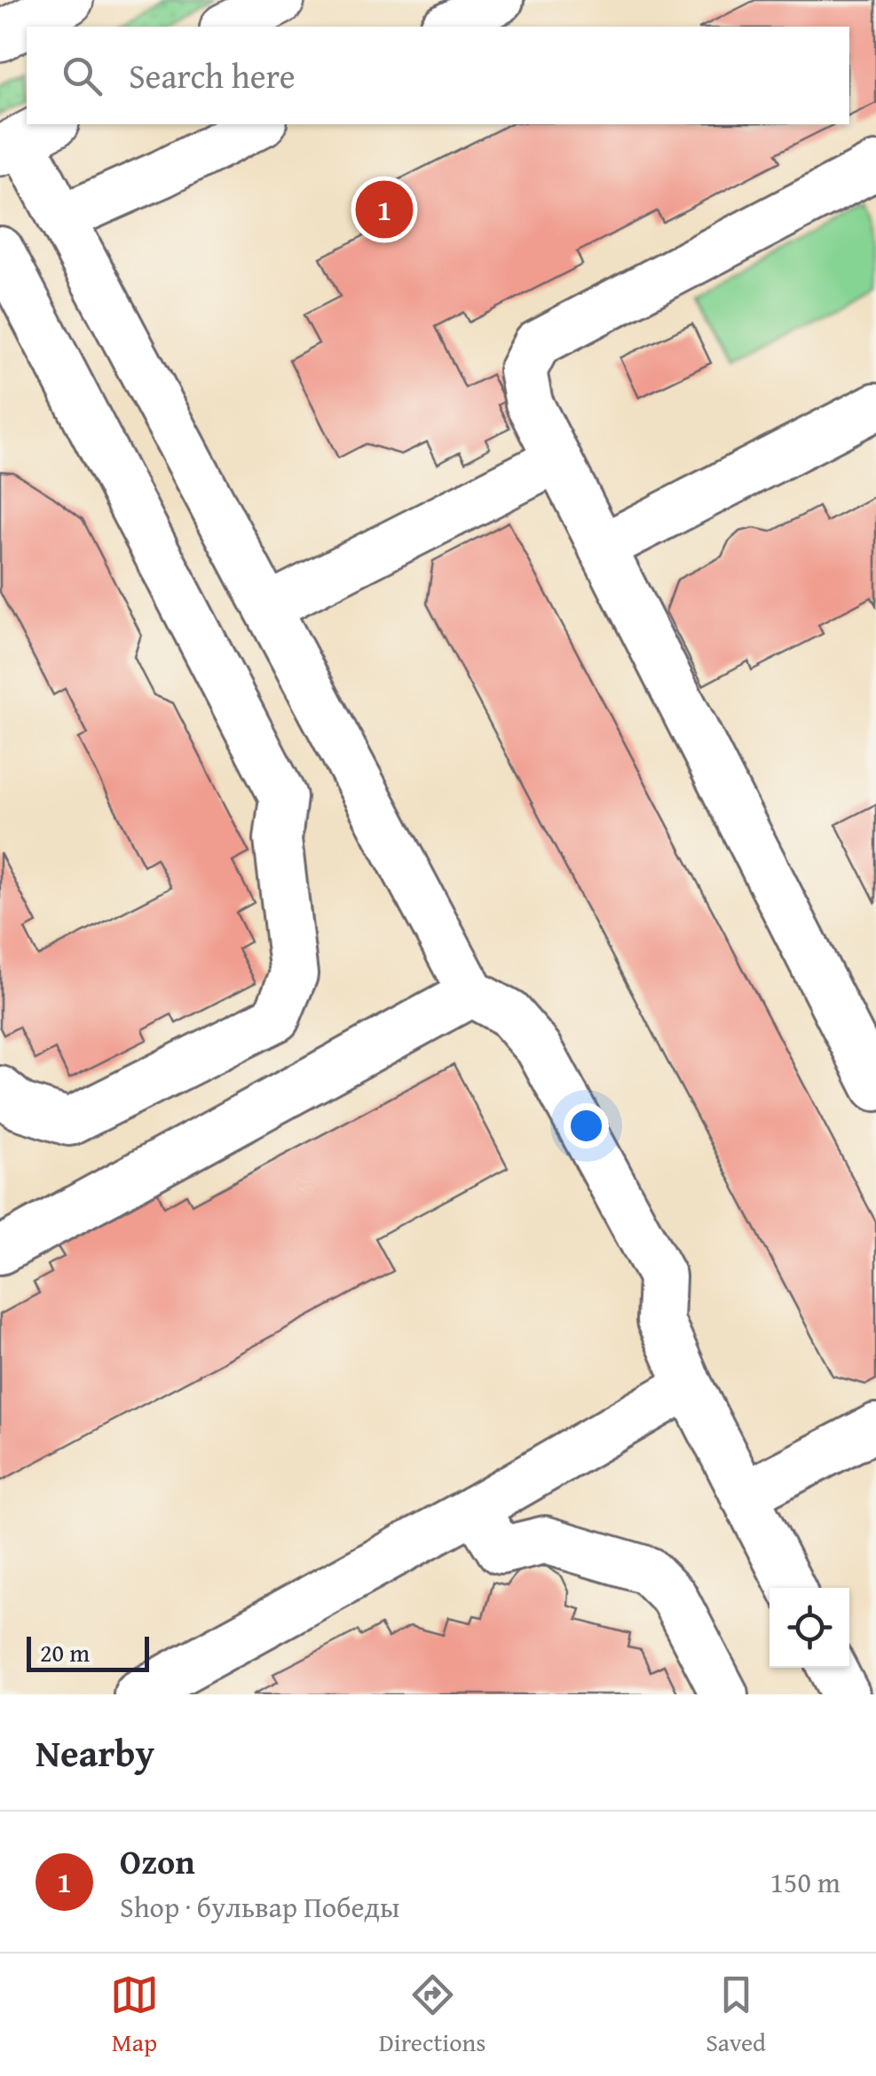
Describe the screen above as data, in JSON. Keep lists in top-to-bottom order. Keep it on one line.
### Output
{"scale_bar":"20 m","page":{"search":"Search here","pins":"1","scale":"20 m","heading":"Nearby","list":[{"mark":"1","name":"Ozon","note":"Shop · бульвар Победы","value":"150 m"}],"nav":["Map","Directions","Saved"]}}
